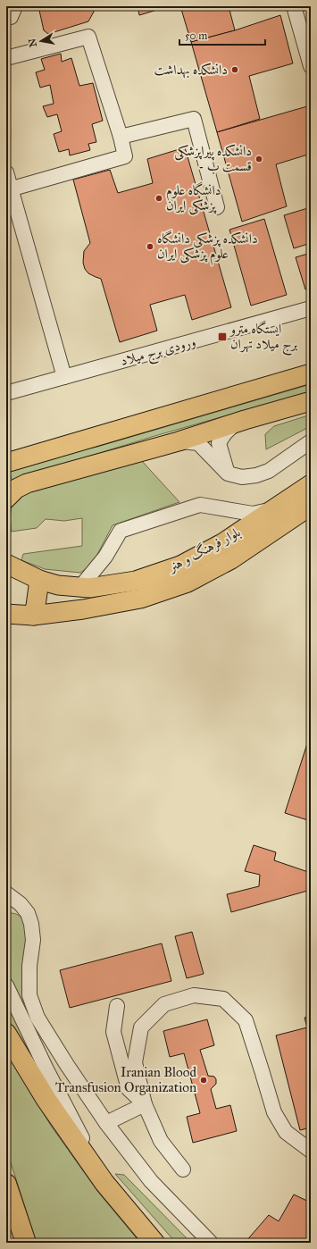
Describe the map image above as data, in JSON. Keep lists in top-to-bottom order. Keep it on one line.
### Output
{"streets":{"main road":["بلوار فرهنگ و هنر"],"street":["ورودی برج میلاد"]},"places":{"other":["دانشکده بهداشت","دانشکده پیراپزشکی - قسمت ب","دانشگاه علوم پزشکی ایران","دانشکده پزشکی دانشگاه علوم پزشکی ایران","Iranian Blood Transfusion Organization"],"transit":["ایستگاه مترو برج میلاد تهران"]},"scale_bar":"50 m","north":"left"}
